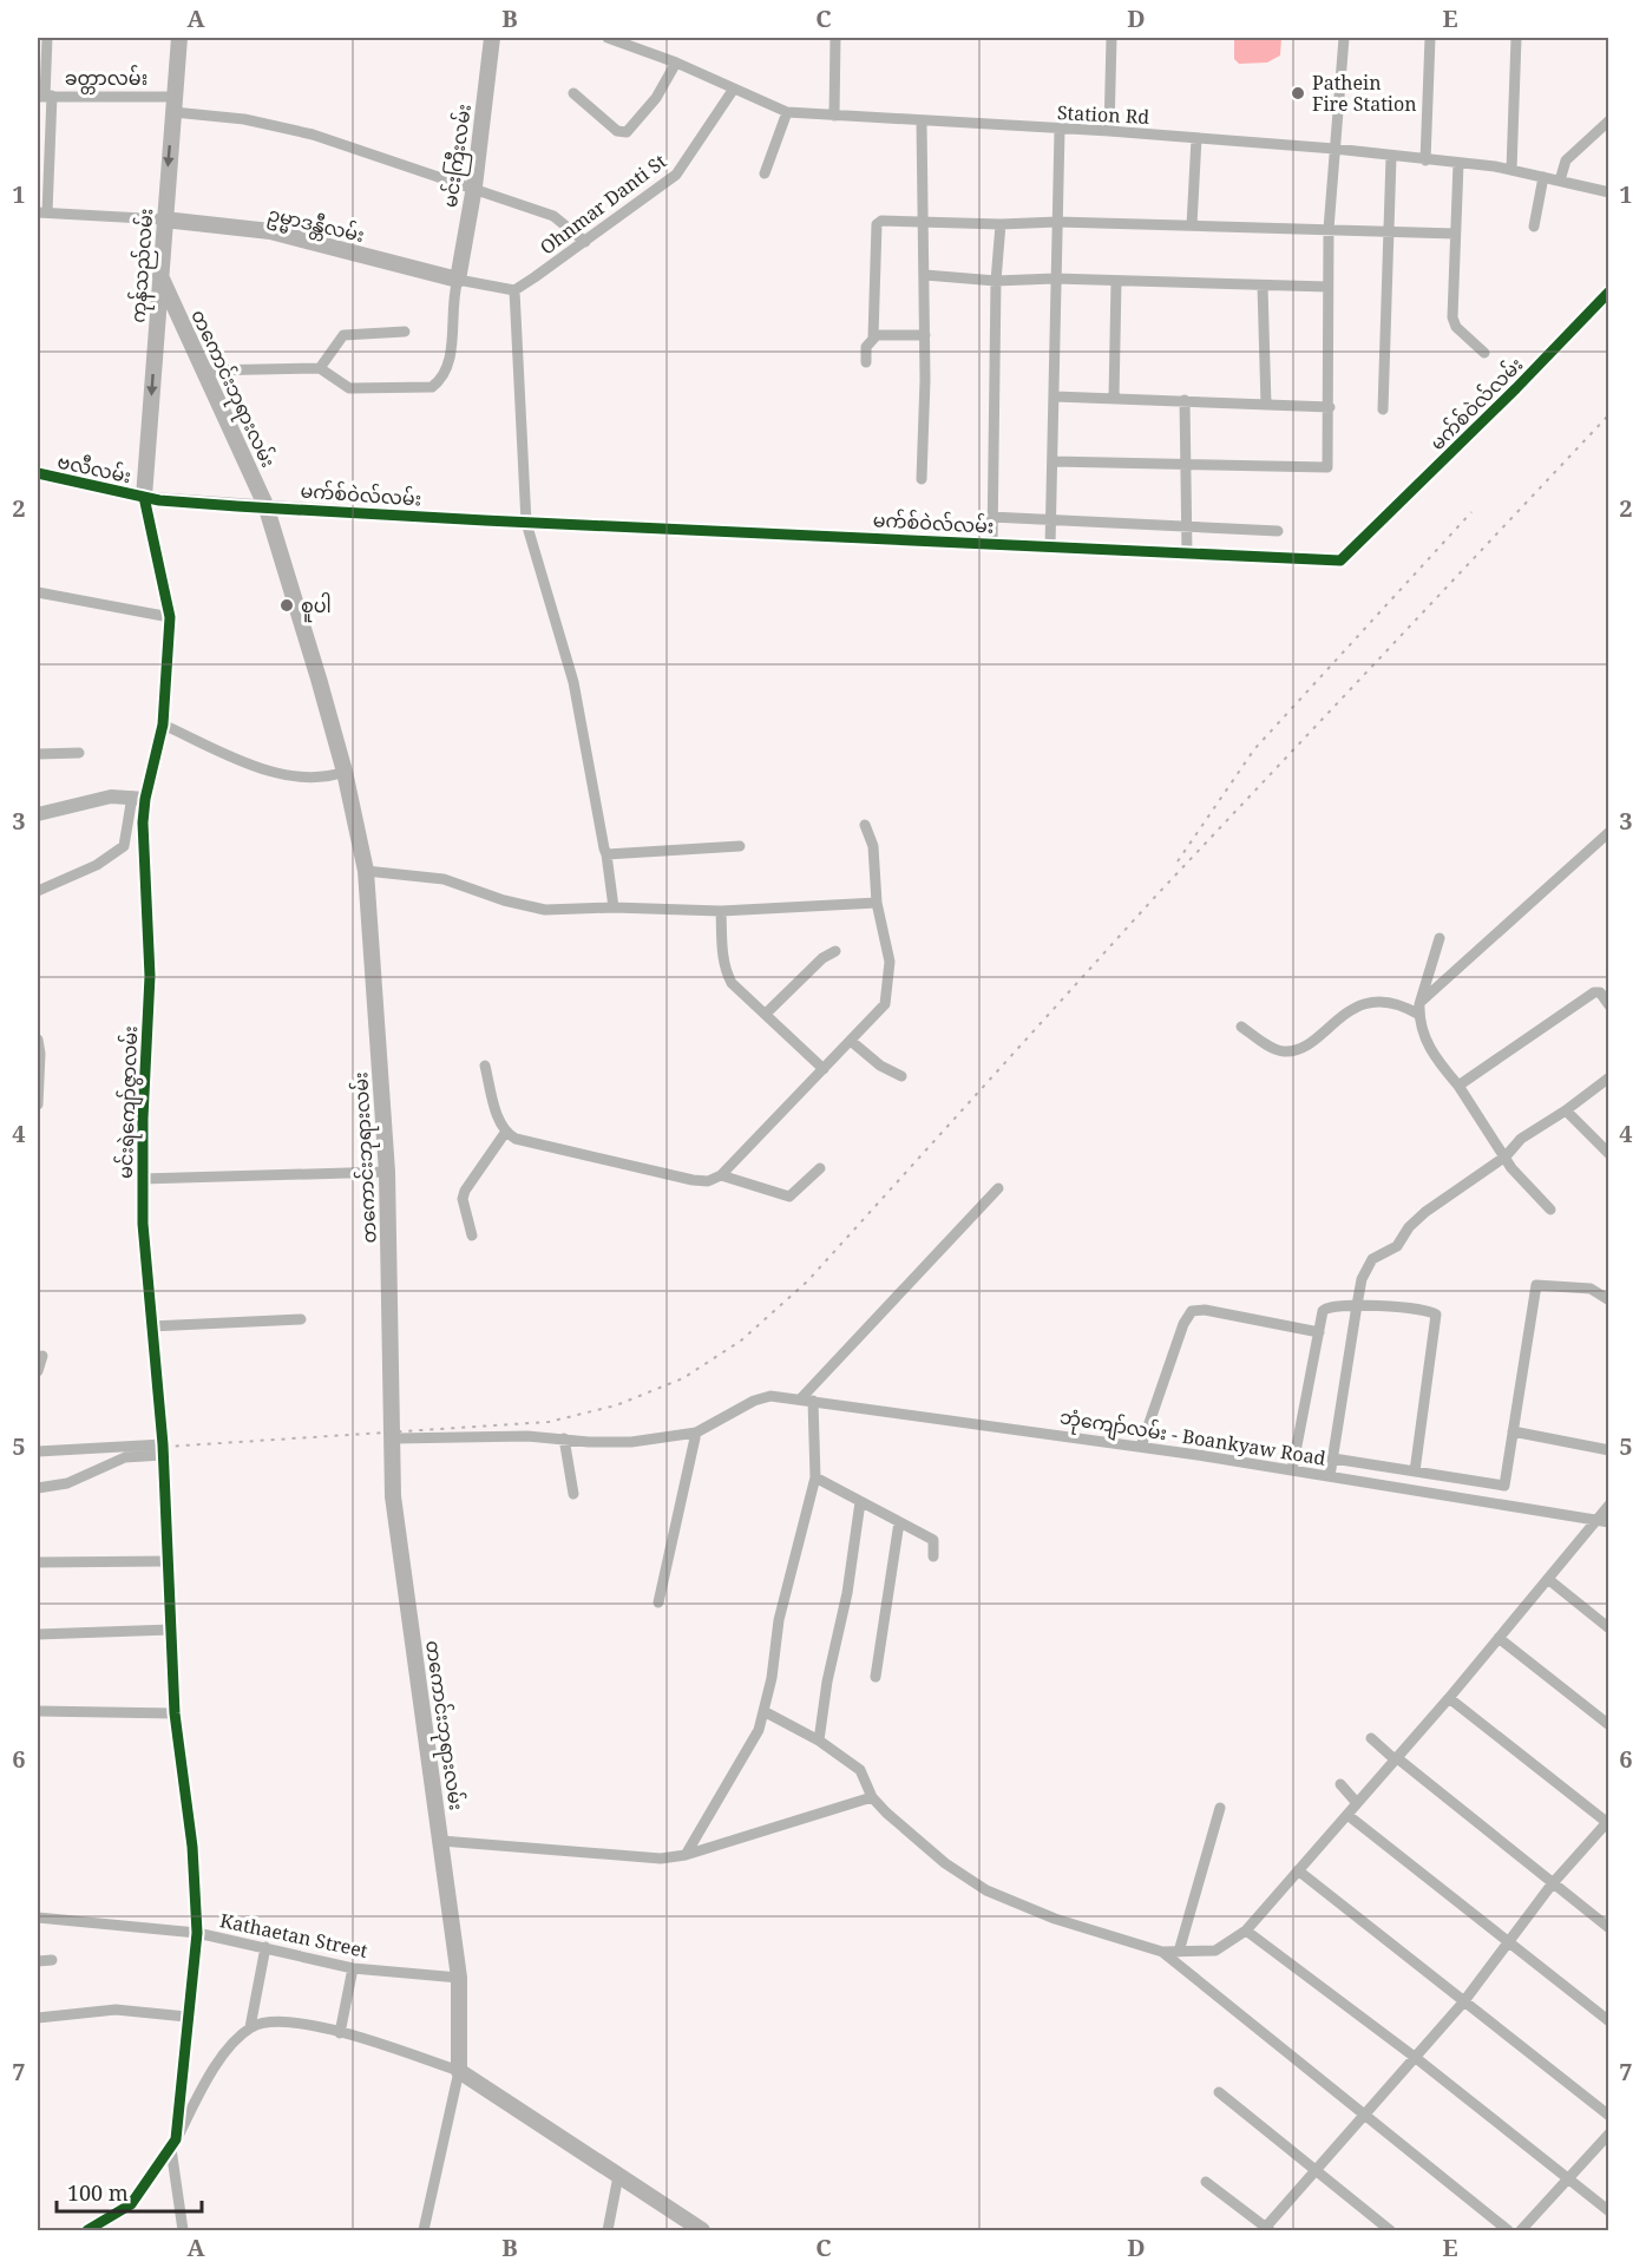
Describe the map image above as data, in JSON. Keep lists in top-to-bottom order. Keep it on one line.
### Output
{"streets":{"main road":["မင်းကြီးလမ်း","ဥမ္မာဒန္တီလမ်း","ကုန်သည်လမ်း","တကောင်းဘုရားလမ်း"],"street":["ခတ္တာလမ်း","Station Rd","Ohnmar Danti St","မက်စ်ဝဲလ်လမ်း","ဗလီလမ်း","မင်းရဲကျော်ဇွာလမ်း","ဘုံကျော်လမ်း - Boankyaw Road","Kathaetan Street"]},"crossings":[["ခတ္တာလမ်း","မင်းကြီးလမ်း"],["ခတ္တာလမ်း","Ohnmar Danti St"],["ခတ္တာလမ်း","ကုန်သည်လမ်း"],["Station Rd","Ohnmar Danti St"],["မင်းကြီးလမ်း","ဥမ္မာဒန္တီလမ်း"],["ဥမ္မာဒန္တီလမ်း","ကုန်သည်လမ်း"],["ကုန်သည်လမ်း","တကောင်းဘုရားလမ်း"],["ကုန်သည်လမ်း","မက်စ်ဝဲလ်လမ်း"],["ကုန်သည်လမ်း","ဗလီလမ်း"],["ကုန်သည်လမ်း","မင်းရဲကျော်ဇွာလမ်း"],["တကောင်းဘုရားလမ်း","မက်စ်ဝဲလ်လမ်း"],["တကောင်းဘုရားလမ်း","Kathaetan Street"],["မက်စ်ဝဲလ်လမ်း","ဗလီလမ်း"],["မက်စ်ဝဲလ်လမ်း","မင်းရဲကျော်ဇွာလမ်း"],["ဗလီလမ်း","မင်းရဲကျော်ဇွာလမ်း"],["မင်းရဲကျော်ဇွာလမ်း","Kathaetan Street"]],"one_way":["ကုန်သည်လမ်း"],"places":["Pathein Fire Station","စူပါ"],"scale_bar":"100 m","grid":{"columns":["A","B","C","D","E"],"rows":["1","2","3","4","5","6","7"]}}
